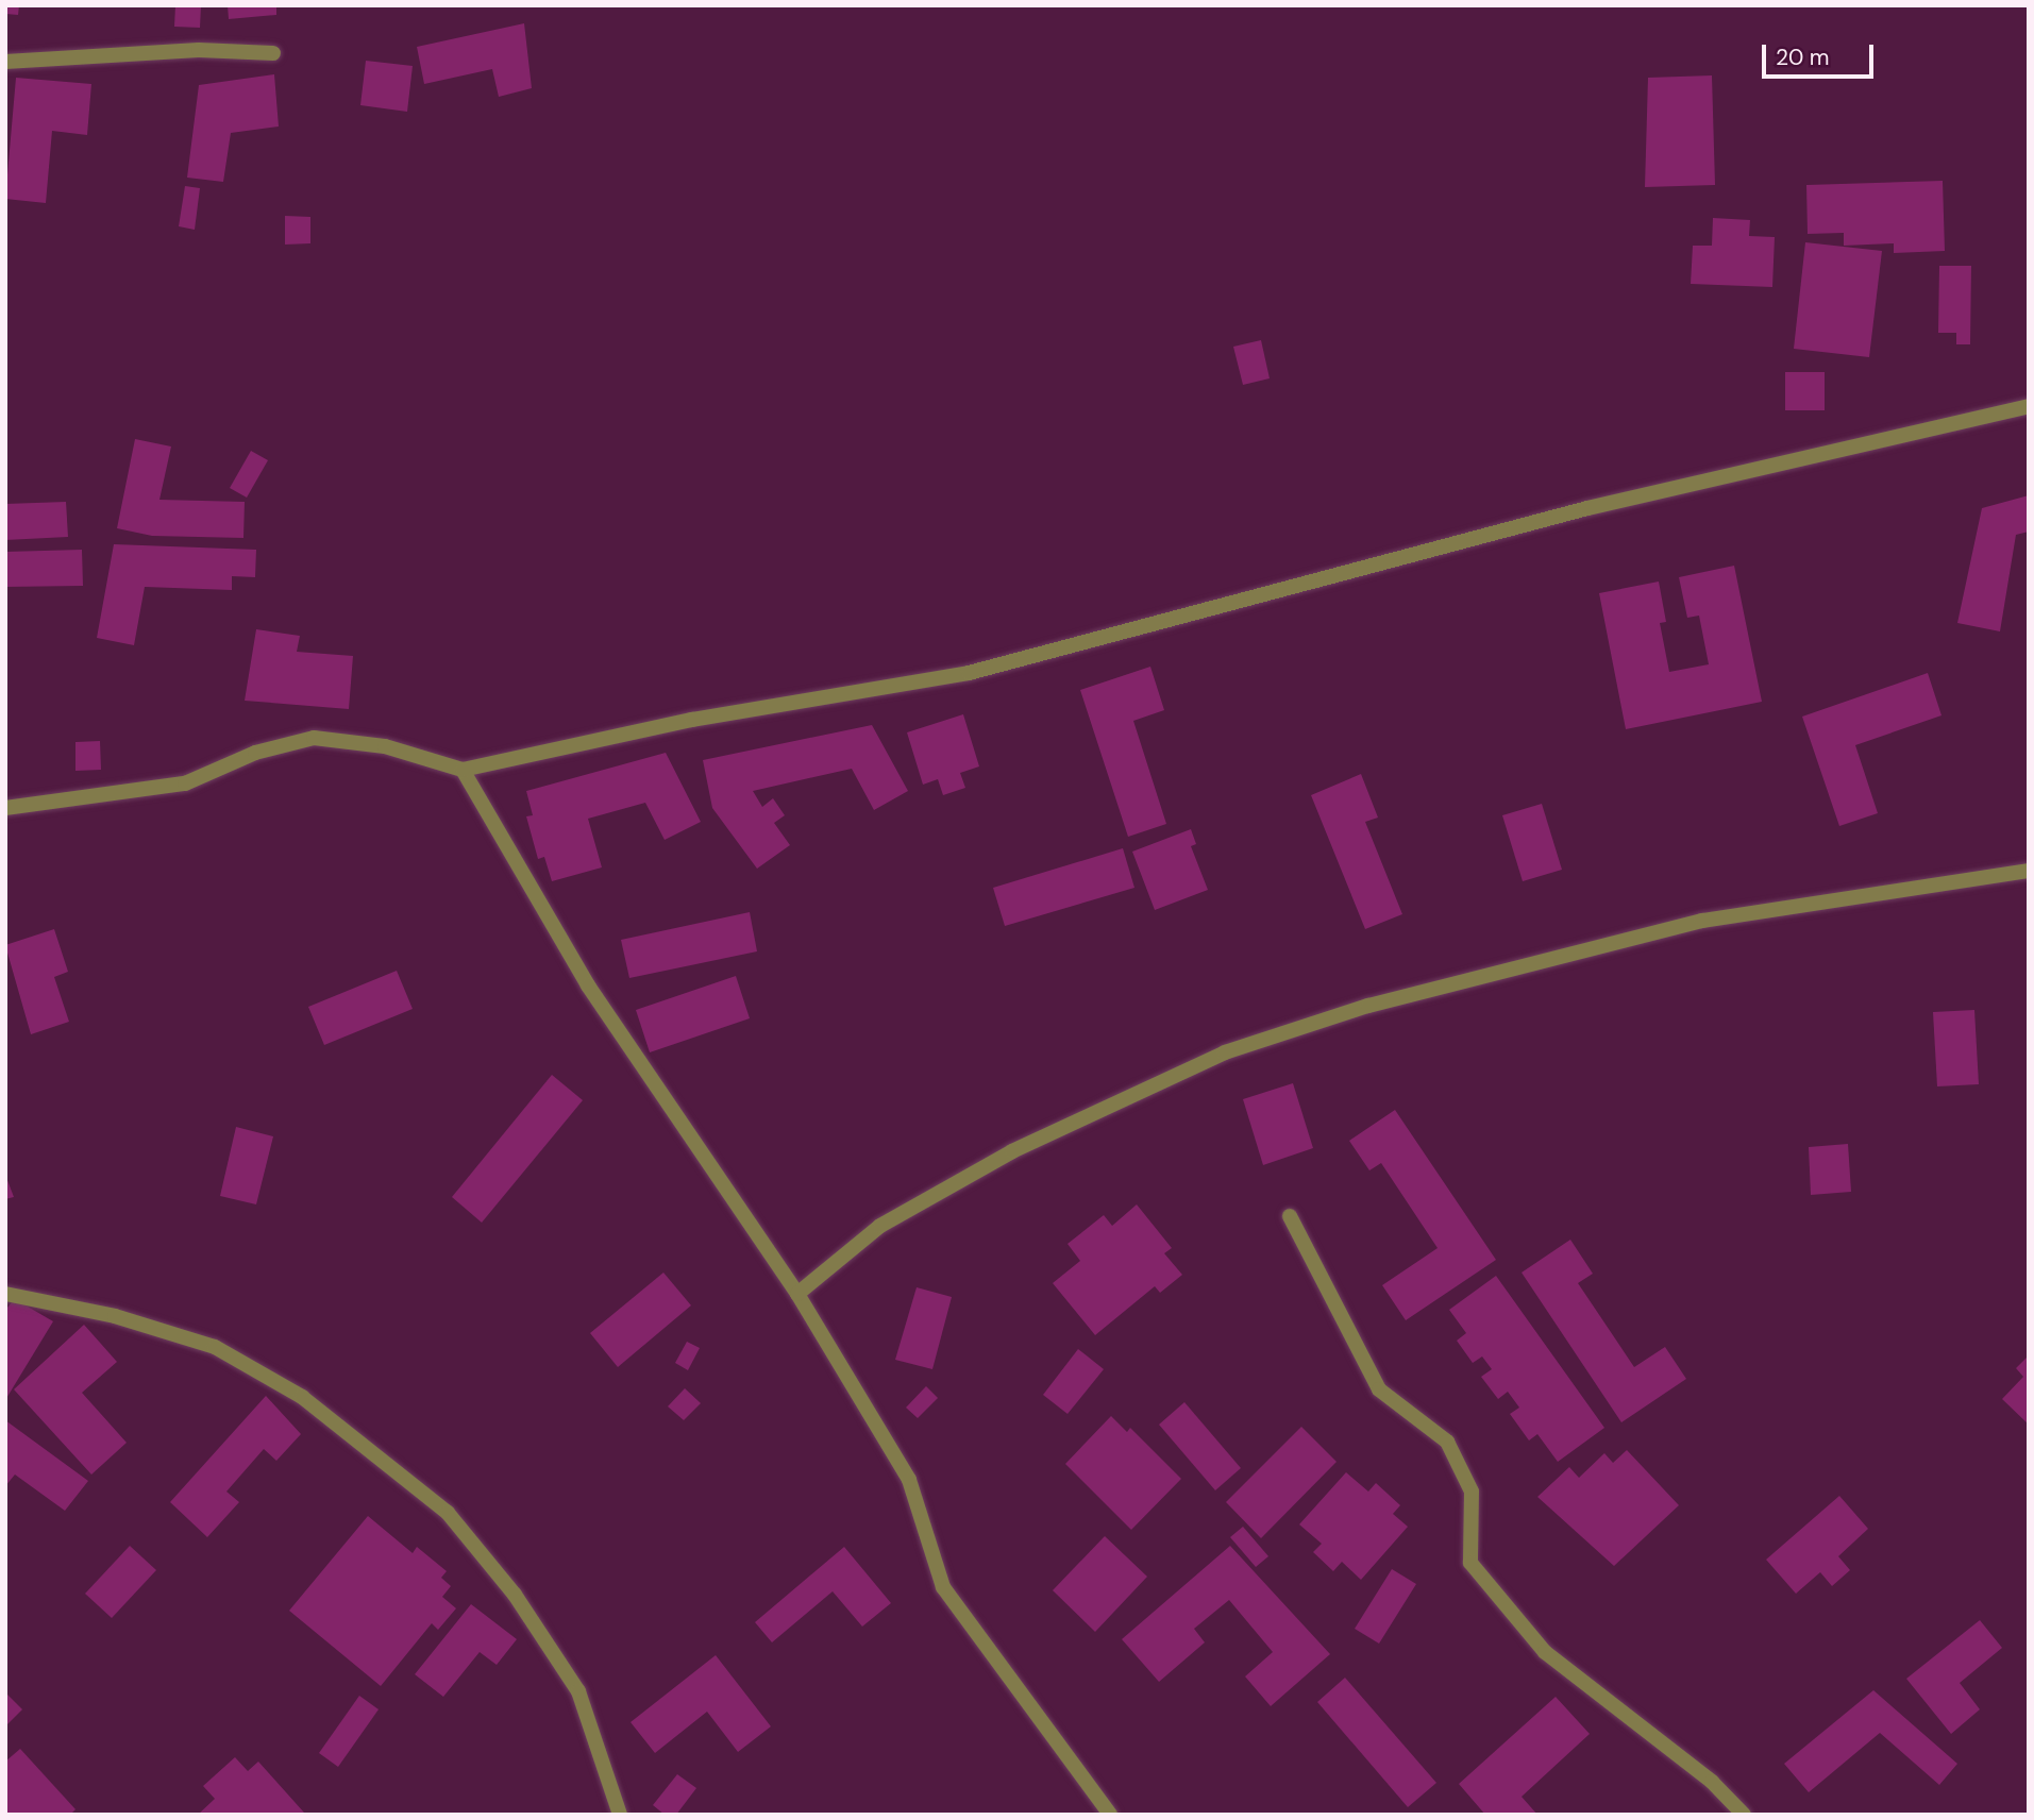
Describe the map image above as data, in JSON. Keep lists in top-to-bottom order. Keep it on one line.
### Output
{"scale_bar":"20 m"}
